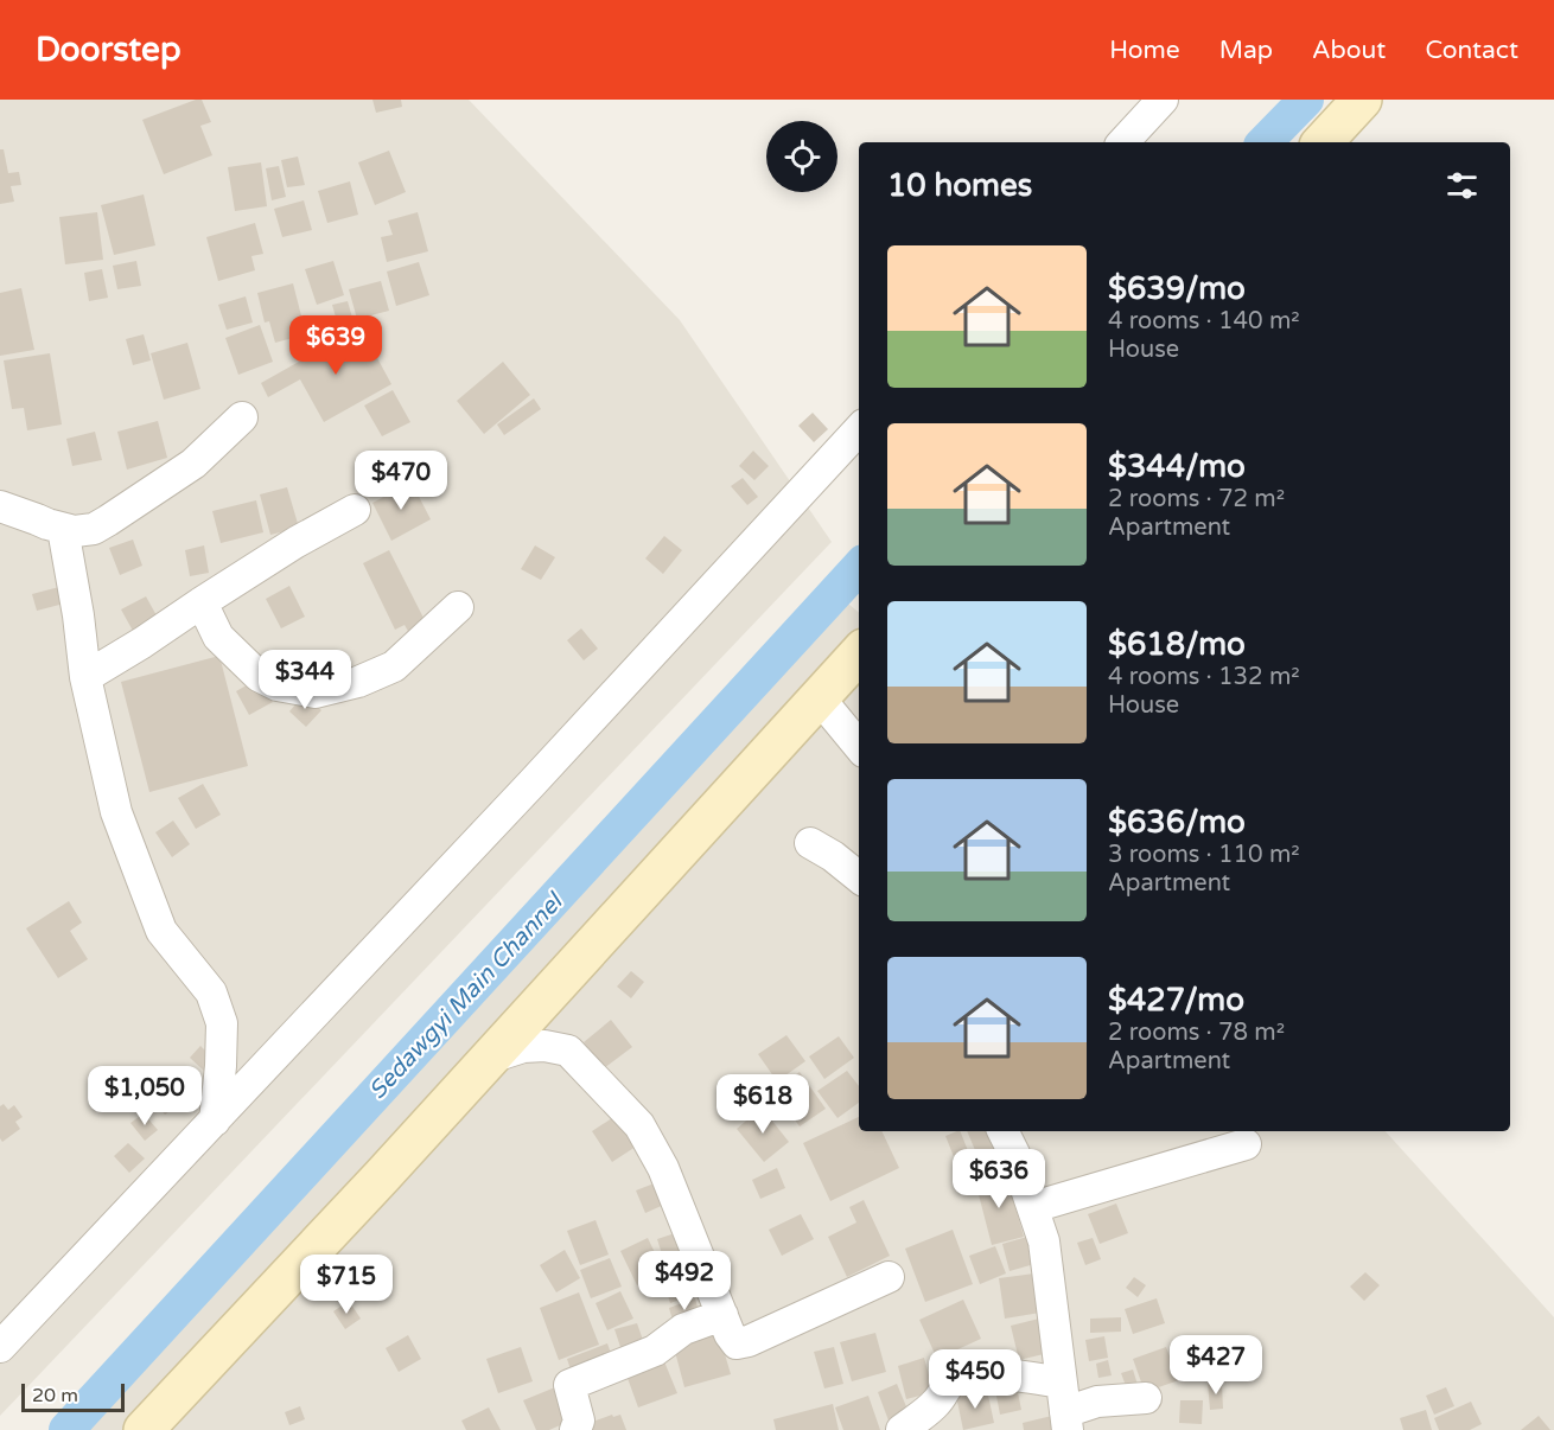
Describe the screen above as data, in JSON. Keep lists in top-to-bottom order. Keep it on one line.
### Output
{"water":["Sedawgyi Main Channel"],"scale_bar":"20 m","page":{"header":"Doorstep","nav":["Home","Map","About","Contact"],"heading":"10 homes","list":[{"name":"$639/mo","note":"4 rooms · 140 m² · House"},{"name":"$344/mo","note":"2 rooms · 72 m² · Apartment"},{"name":"$618/mo","note":"4 rooms · 132 m² · House"},{"name":"$636/mo","note":"3 rooms · 110 m² · Apartment"},{"name":"$427/mo","note":"2 rooms · 78 m² · Apartment"}],"price":["$639","$470","$344","$1,050","$618","$636","$492","$715","$427","$450"],"scale":"20 m"}}
